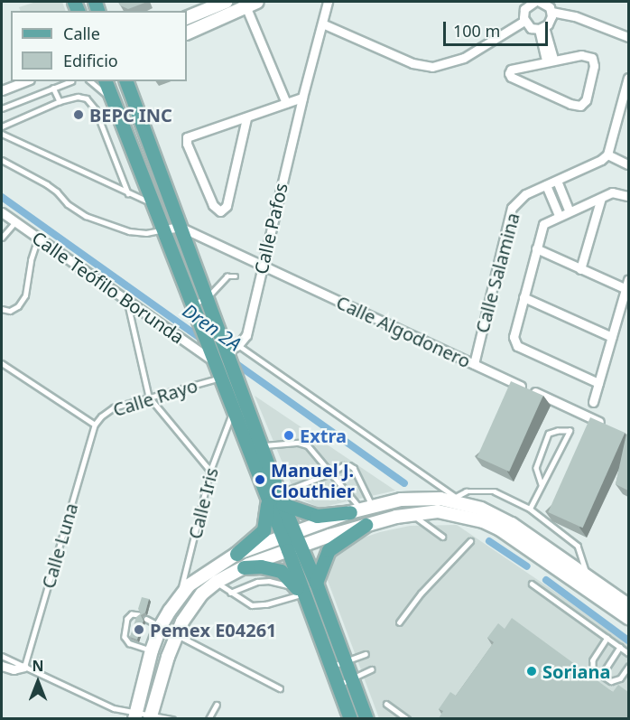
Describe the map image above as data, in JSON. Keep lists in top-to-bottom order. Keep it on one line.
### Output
{"streets":{"street":["Calle Pafos","Calle Salamina","Calle Teófilo Borunda","Calle Algodonero"],"lane":["Calle Rayo","Calle Iris","Calle Luna"]},"crossings":[["Calle Pafos","Calle Algodonero"],["Calle Salamina","Calle Algodonero"],["Calle Rayo","Calle Luna"]],"water":["Dren 2A"],"places":["BEPC INC","Extra","Manuel J. Clouthier","Pemex E04261","Soriana"],"legend":["Calle","Edificio"],"scale_bar":"100 m","north":"top"}
